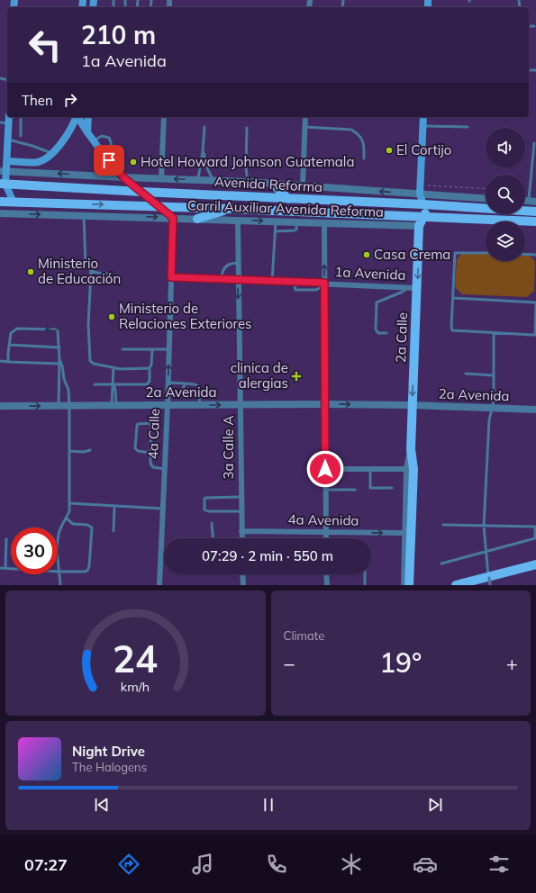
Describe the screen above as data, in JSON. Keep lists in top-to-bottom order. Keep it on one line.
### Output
{"streets":{"main road":["Avenida Reforma","2a Calle"],"street":["Carril Auxiliar Avenida Reforma","1a Avenida","2a Avenida","4a Calle","3a Calle A","4a Avenida"]},"crossings":[["Avenida Reforma","2a Calle"],["Carril Auxiliar Avenida Reforma","2a Calle"],["Carril Auxiliar Avenida Reforma","4a Calle"],["Carril Auxiliar Avenida Reforma","3a Calle A"],["1a Avenida","2a Calle"],["1a Avenida","4a Calle"],["1a Avenida","3a Calle A"],["2a Calle","2a Avenida"],["2a Calle","4a Avenida"],["2a Avenida","4a Calle"],["2a Avenida","3a Calle A"],["3a Calle A","4a Avenida"]],"one_way":["4a Avenida"],"places":{"other":["El Cortijo","Hotel Howard Johnson Guatemala","Casa Crema","Ministerio de Educación","Ministerio de Relaciones Exteriores"],"health":["clinica de alergias"]},"page":{"turn":["210 m","1a Avenida"],"then":"Then","limit":"30","trip":"07:29 · 2 min · 550 m","tile":"Climate","heat":["−","19°","+"],"song":["Night Drive","The Halogens"],"tabs":"07:27","gauge":["24","km/h"]}}
